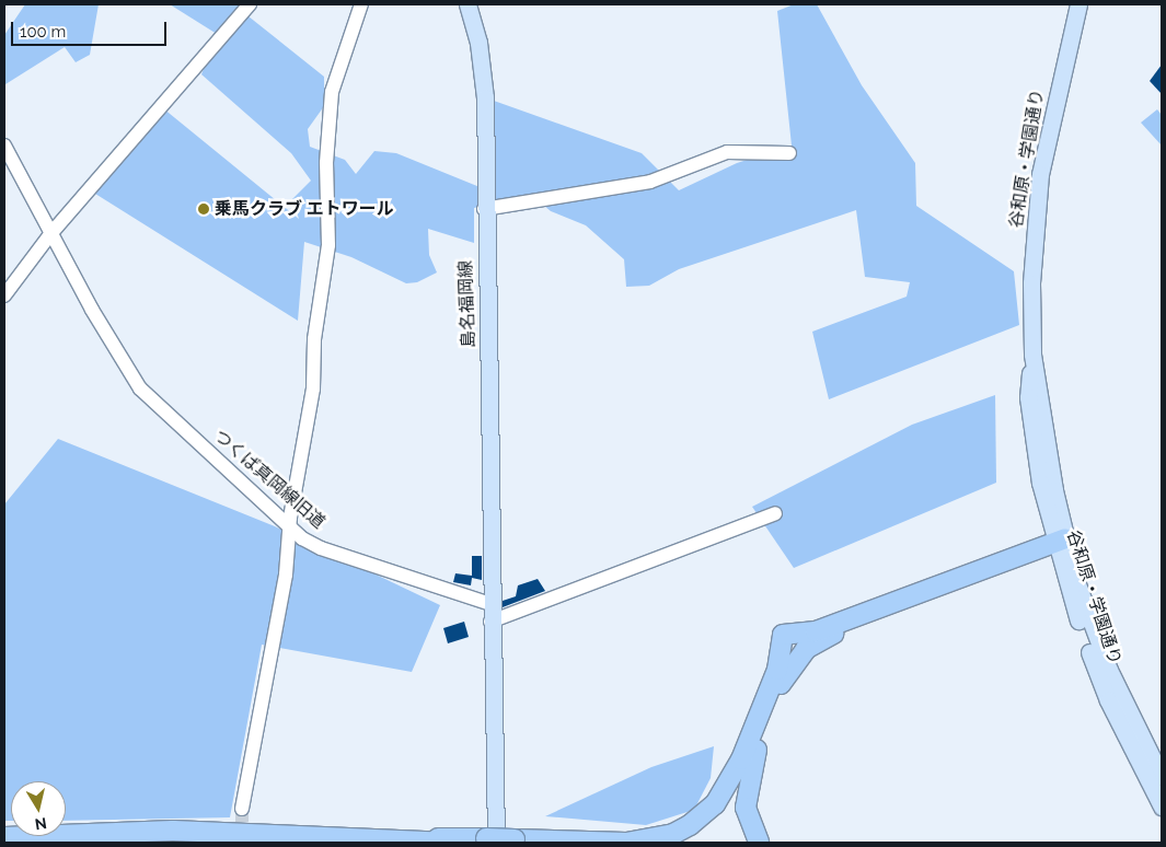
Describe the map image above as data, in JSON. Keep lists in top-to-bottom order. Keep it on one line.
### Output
{"streets":{"main road":["谷和原・学園通り","島名福岡線"],"street":["つくば真岡線旧道"]},"crossings":[["島名福岡線","つくば真岡線旧道"]],"places":["乗馬クラブ エトワール"],"scale_bar":"100 m","north":"bottom"}
